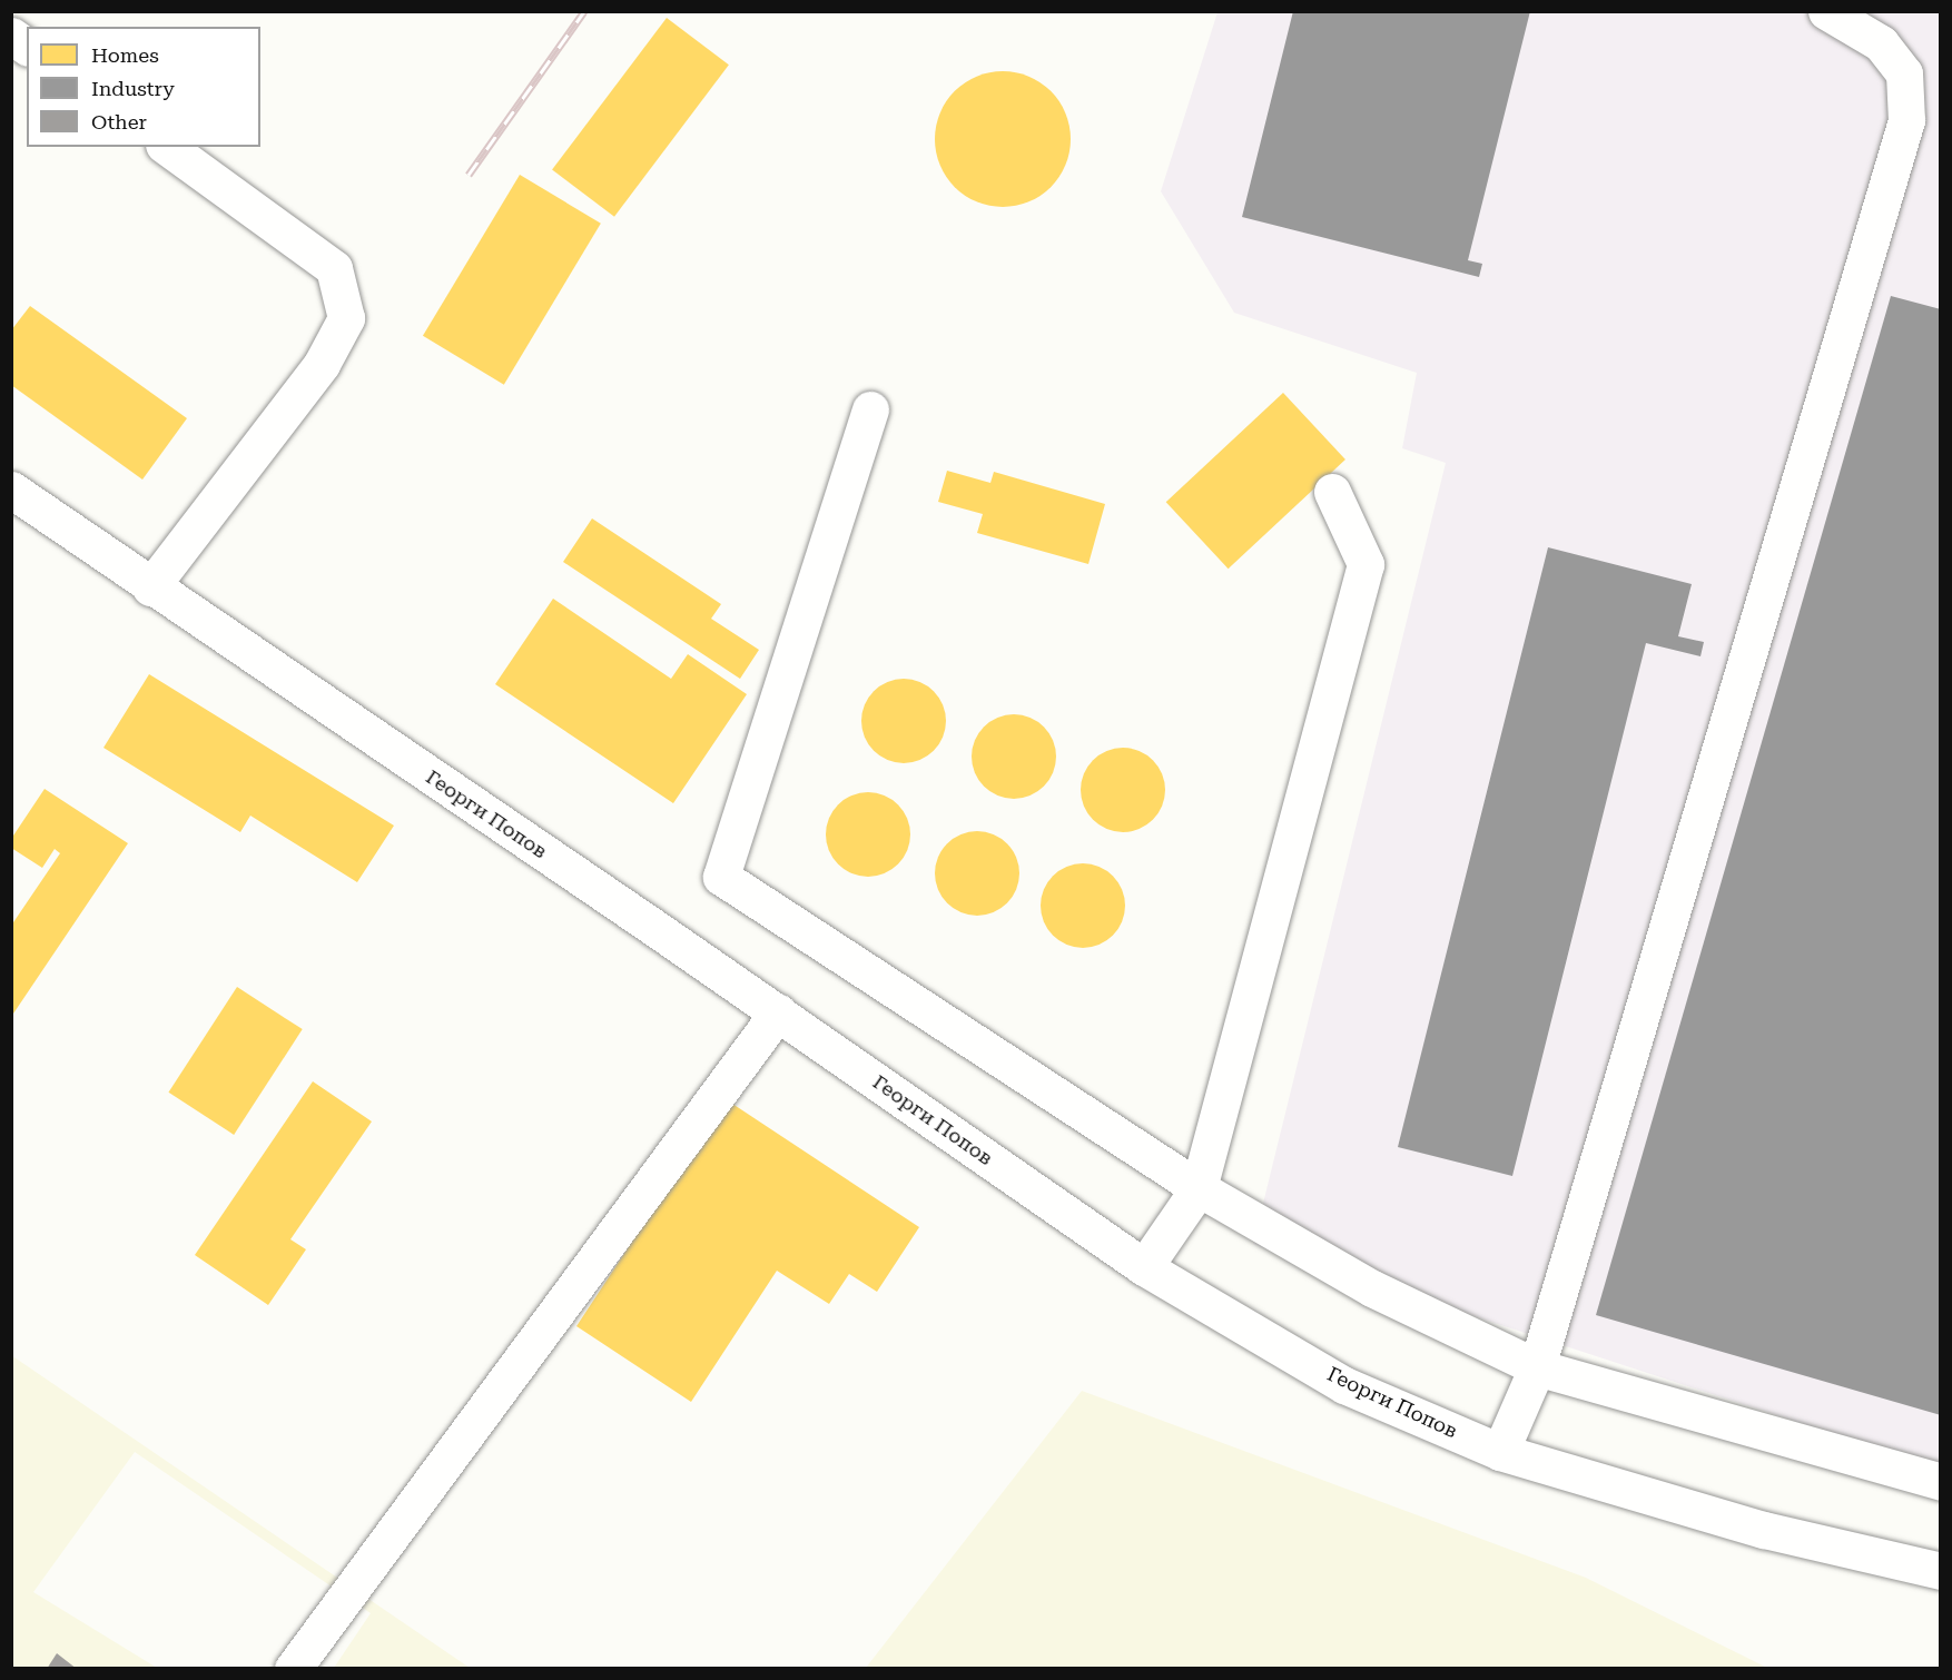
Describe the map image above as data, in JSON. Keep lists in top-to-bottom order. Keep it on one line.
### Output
{"streets":{"street":["Георги Попов"]},"legend":["Homes","Industry","Other"]}
